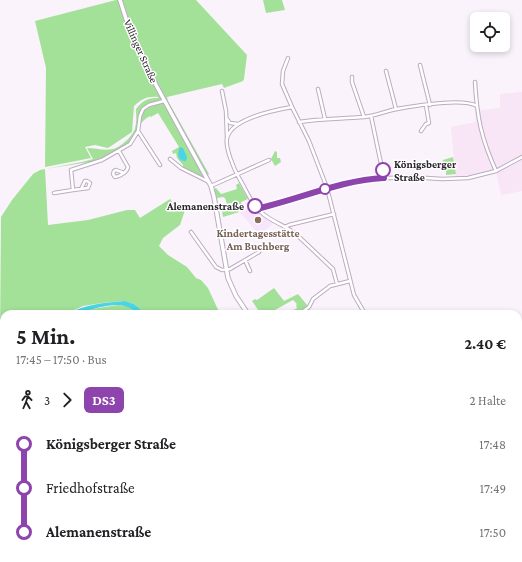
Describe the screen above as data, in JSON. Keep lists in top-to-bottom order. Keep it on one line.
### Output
{"streets":{"main road":["Villinger Straße"]},"places":["Königsberger Straße","Alemanenstraße","Kindertagesstätte Am Buchberg"],"lines":["bus line DS3"],"page":{"heading":["5 Min.","17:45 – 17:50 · Bus","2.40 €"],"legs":["3","DS3","2 Halte"],"list":[{"name":"Königsberger Straße","value":"17:48"},{"name":"Friedhofstraße","value":"17:49"},{"name":"Alemanenstraße","value":"17:50"}]}}
